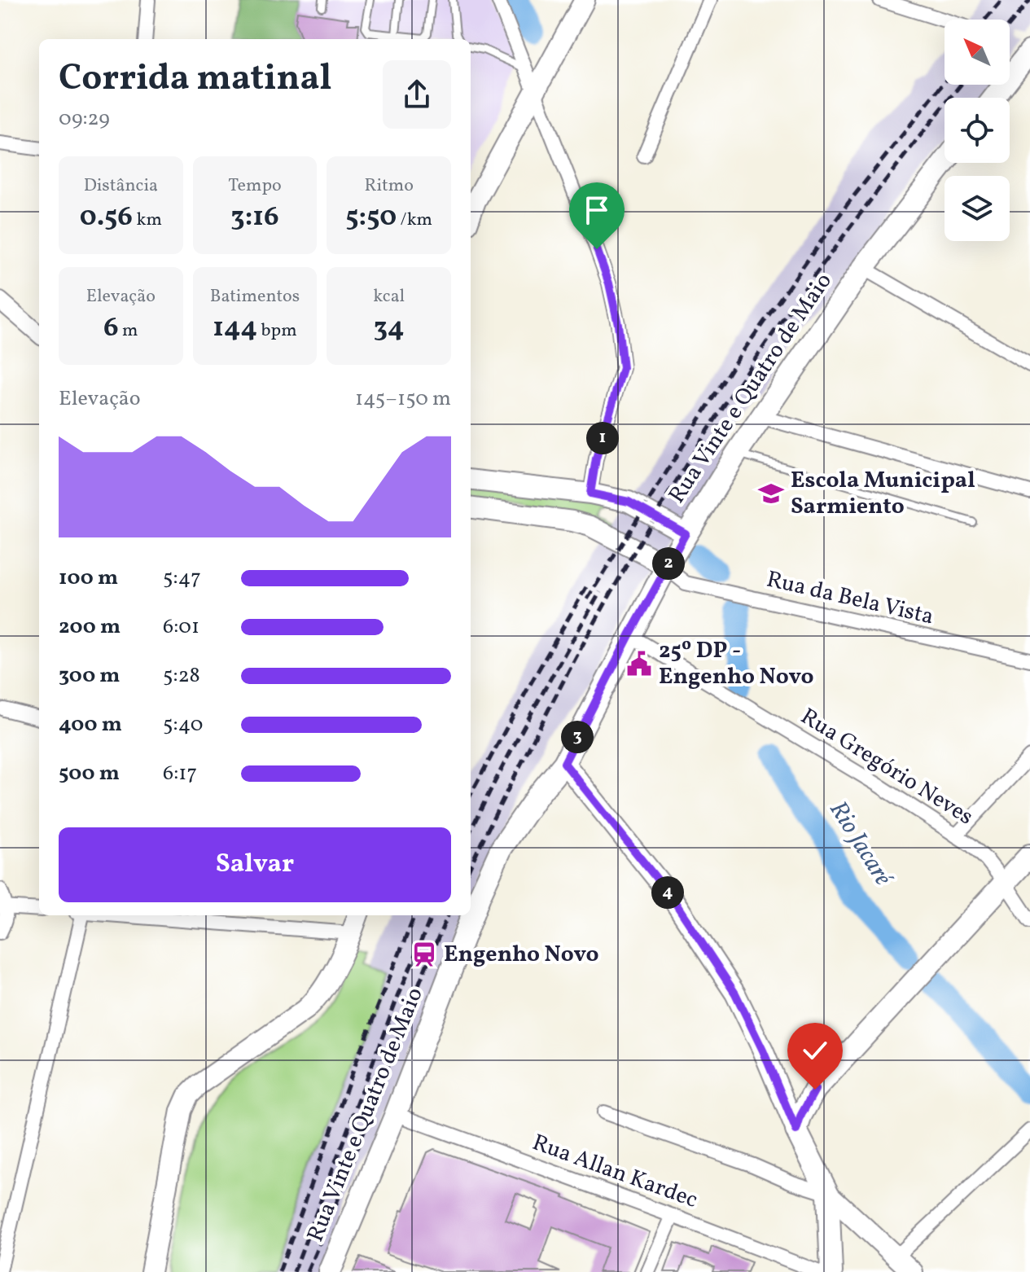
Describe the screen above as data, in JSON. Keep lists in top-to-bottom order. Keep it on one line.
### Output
{"streets":{"main road":["Rua Vinte e Quatro de Maio"],"street":["Rua da Bela Vista","Rua Gregório Neves","Rua Allan Kardec"]},"crossings":[["Rua Vinte e Quatro de Maio","Rua da Bela Vista"],["Rua Vinte e Quatro de Maio","Rua Gregório Neves"],["Rua Vinte e Quatro de Maio","Rua Allan Kardec"]],"water":["Rio Jacaré"],"places":{"school or university":["Escola Municipal Sarmiento"],"public building":["25º DP - Engenho Novo"],"station":["Engenho Novo"]},"north":"top left","page":{"heading":["Corrida matinal","09:29"],"stats":[["Distância","0.56 km"],["Tempo","3:16"],["Ritmo","5:50 /km"],["Elevação","6 m"],["Batimentos","144 bpm"],["kcal","34"]],"chart":["Elevação","145–150 m"],"pins":["1","2","3","4"],"list":[{"name":"100 m","note":"5:47"},{"name":"200 m","note":"6:01"},{"name":"300 m","note":"5:28"},{"name":"400 m","note":"5:40"},{"name":"500 m","note":"6:17"}],"buttons":"Salvar"}}
